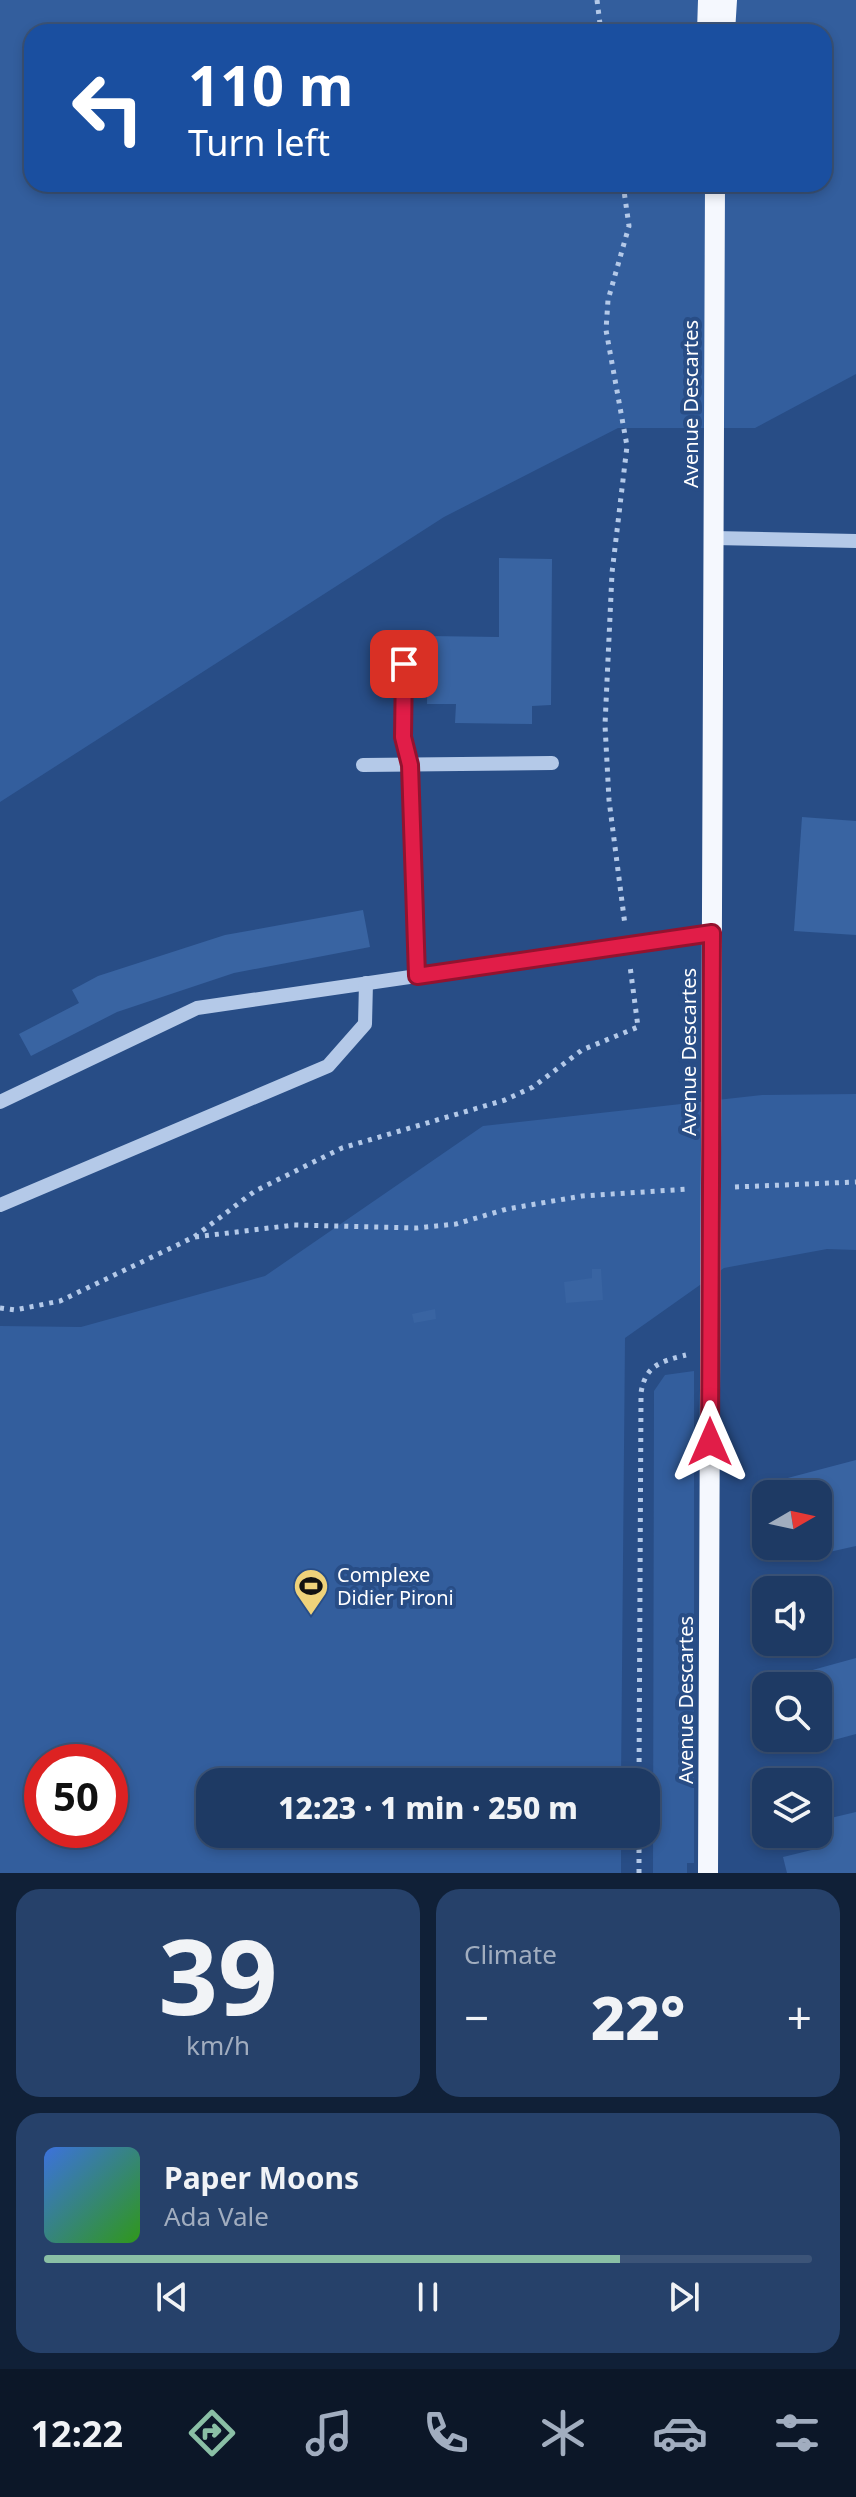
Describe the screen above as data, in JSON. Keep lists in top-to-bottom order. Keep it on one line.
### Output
{"streets":{"main road":["Avenue Descartes"]},"places":{"sports":["Complexe Didier Pironi"]},"north":"right","page":{"turn":["110 m","Turn left"],"limit":"50","trip":"12:23 · 1 min · 250 m","tile":[["39","km/h"],"Climate"],"heat":["−","22°","+"],"song":["Paper Moons","Ada Vale"],"tabs":"12:22"}}
